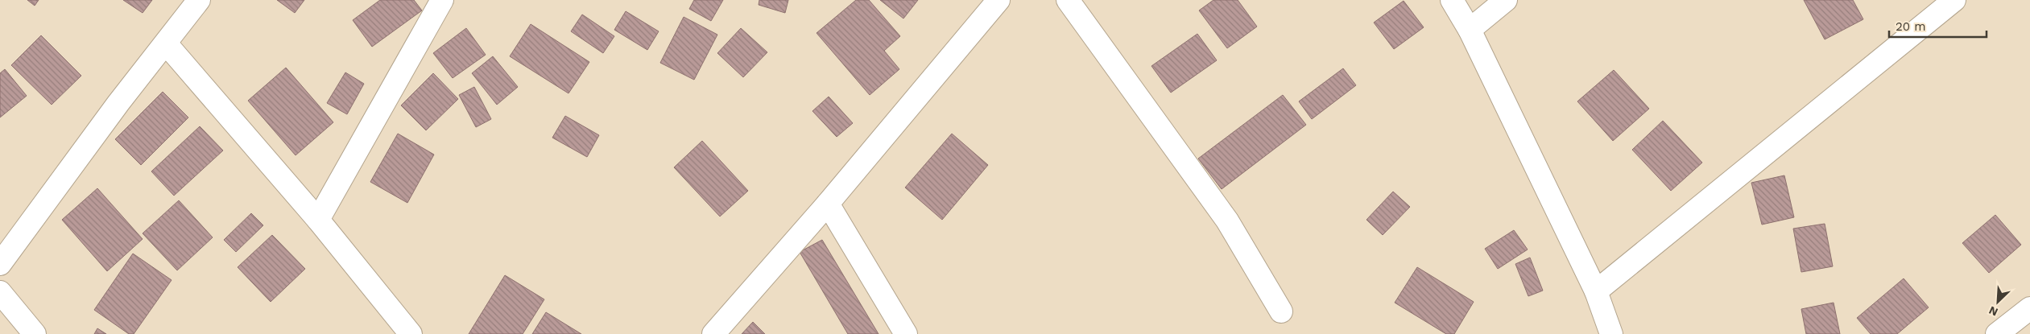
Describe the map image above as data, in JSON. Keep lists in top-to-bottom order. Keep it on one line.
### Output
{"scale_bar":"20 m","north":"bottom left"}
